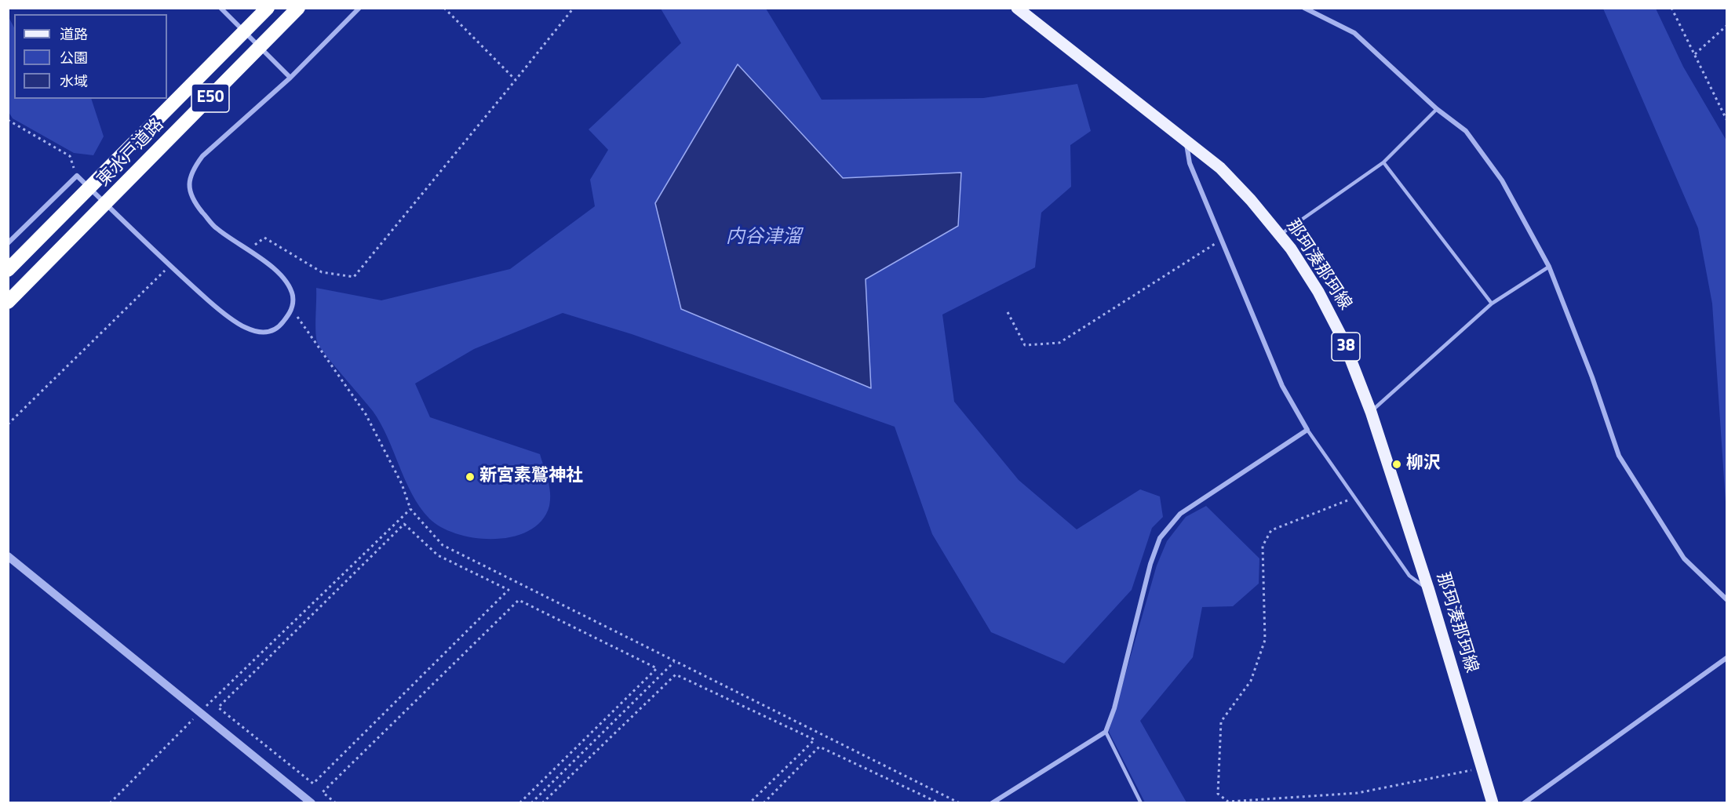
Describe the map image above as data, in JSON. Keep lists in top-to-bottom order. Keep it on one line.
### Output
{"streets":{"highway":["E50","東水戸道路"],"main road":["那珂湊那珂線","38"]},"water":["内谷津溜"],"places":["柳沢","新宮素鷲神社"],"legend":["道路","公園","水域"]}
